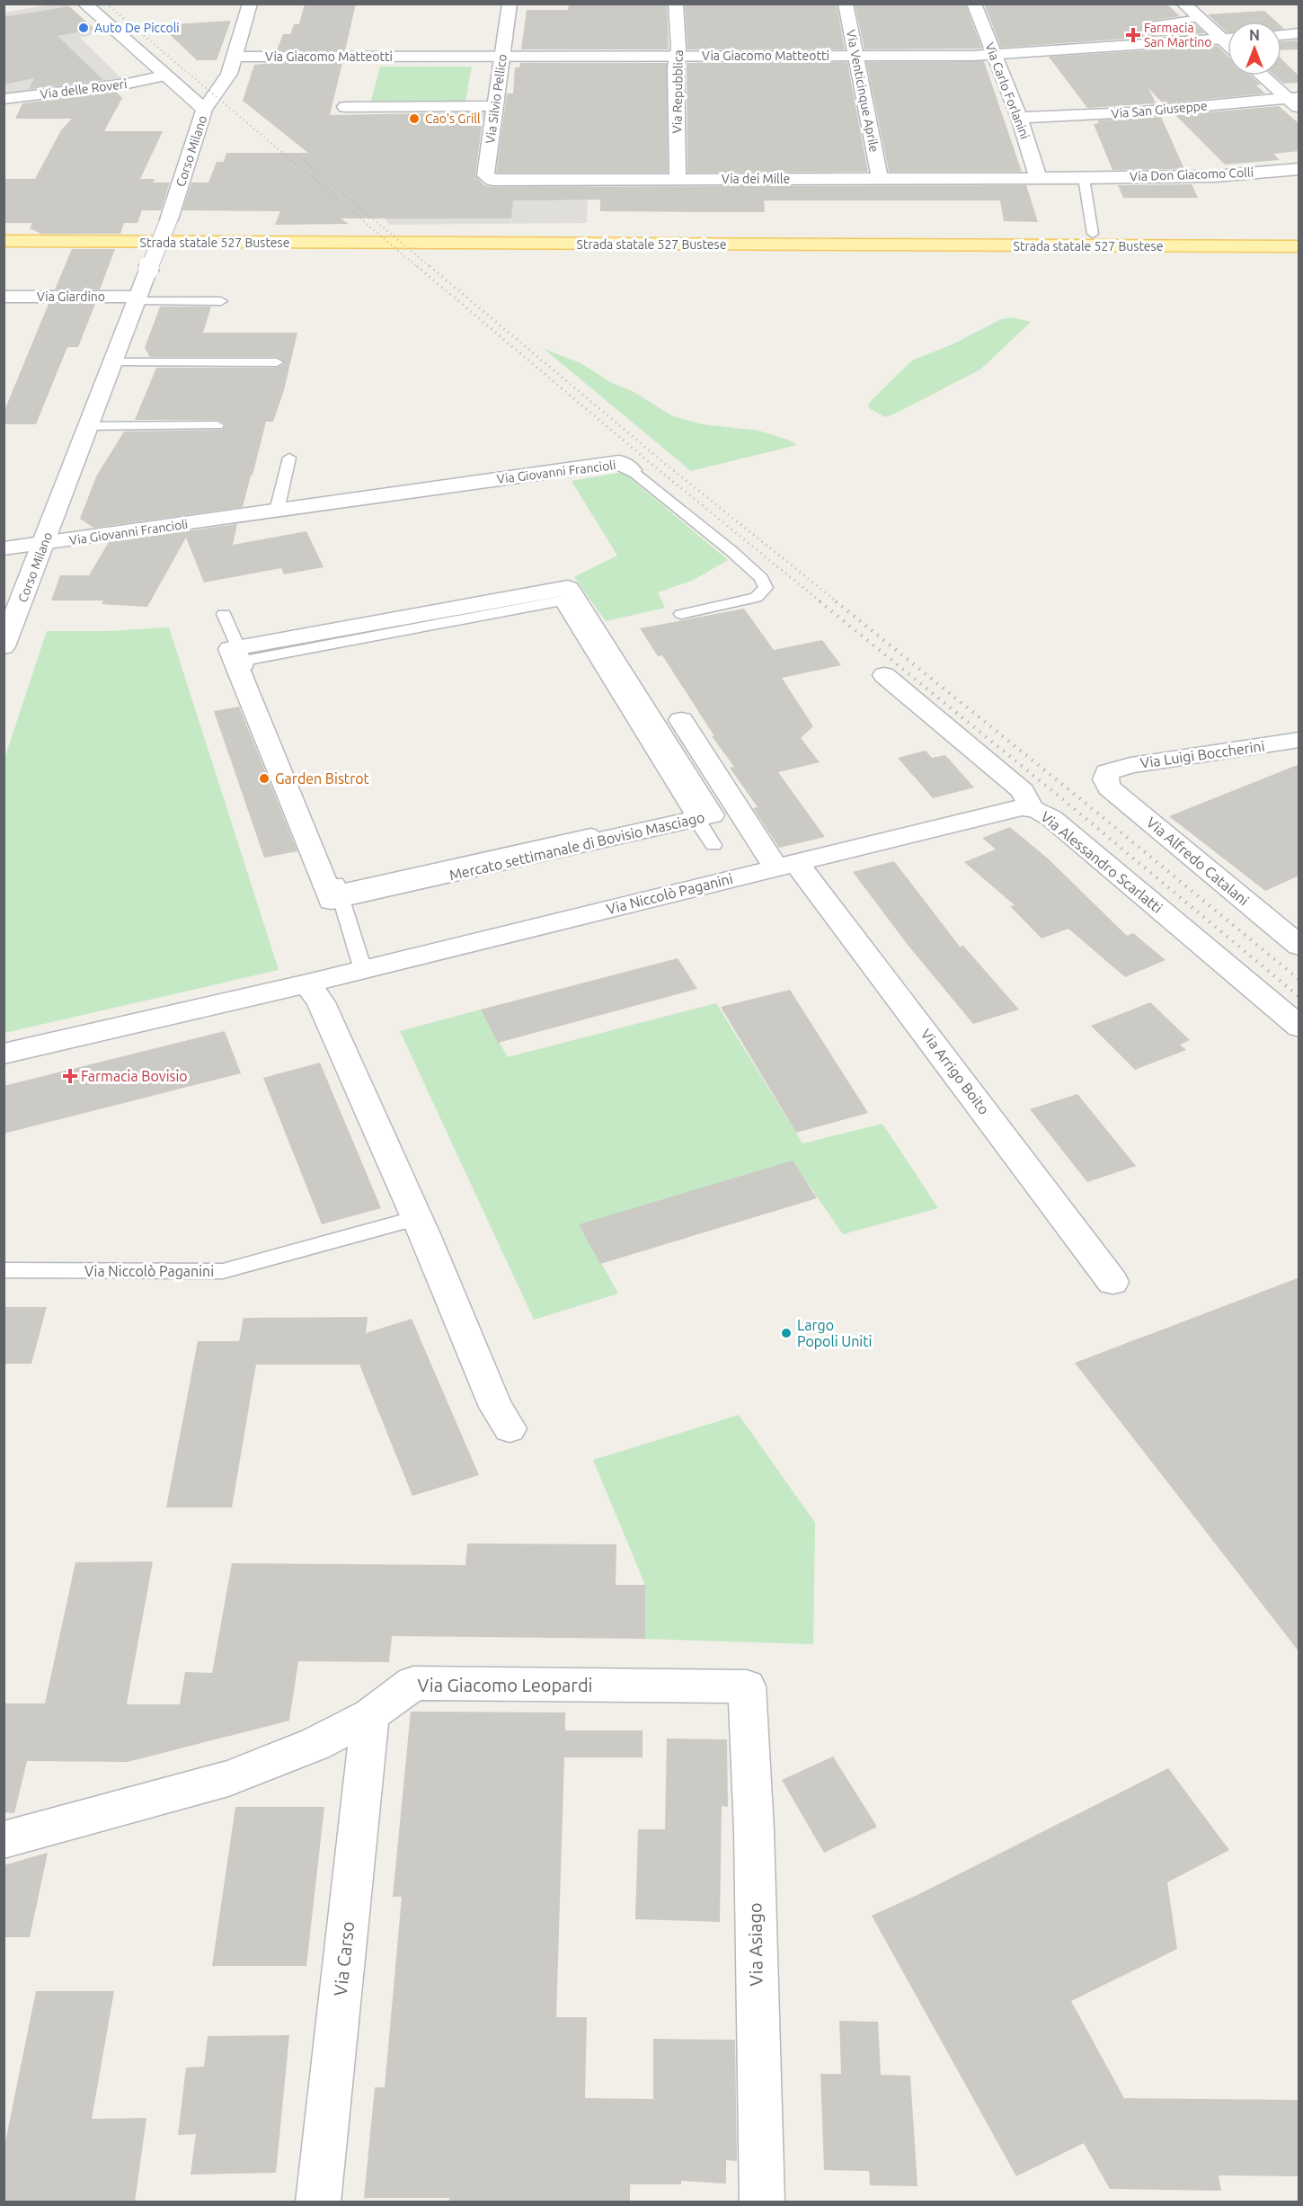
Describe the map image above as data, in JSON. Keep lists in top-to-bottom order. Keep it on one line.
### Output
{"streets":{"main road":["Strada statale 527 Bustese"],"street":["Via Giacomo Matteotti","Via delle Roveri","Via Venticinque Aprile","Via Carlo Forlanini","Via Repubblica","Via Silvio Pellico","Via San Giuseppe","Corso Milano","Via Don Giacomo Colli","Via dei Mille","Via Giardino","Via Giovanni Francioli","Via Luigi Boccherini","Mercato settimanale di Bovisio Masciago","Via Alfredo Catalani","Via Alessandro Scarlatti","Via Niccolò Paganini","Via Arrigo Boito","Via Giacomo Leopardi","Via Asiago","Via Carso"]},"crossings":[["Via Giacomo Matteotti","Via Venticinque Aprile"],["Via Giacomo Matteotti","Via Carlo Forlanini"],["Via Giacomo Matteotti","Via Repubblica"],["Via Giacomo Matteotti","Via Silvio Pellico"],["Via Giacomo Matteotti","Corso Milano"],["Via Venticinque Aprile","Via dei Mille"],["Via Carlo Forlanini","Via San Giuseppe"],["Via Carlo Forlanini","Via Don Giacomo Colli"],["Via Repubblica","Via dei Mille"],["Via Silvio Pellico","Via dei Mille"],["Corso Milano","Via Giardino"],["Corso Milano","Via Giovanni Francioli"],["Via Don Giacomo Colli","Via dei Mille"],["Via Luigi Boccherini","Via Alfredo Catalani"],["Via Alessandro Scarlatti","Via Niccolò Paganini"],["Via Niccolò Paganini","Via Arrigo Boito"],["Via Giacomo Leopardi","Via Asiago"],["Via Giacomo Leopardi","Via Carso"]],"places":{"other":["Auto De Piccoli","Cao's Grill","Garden Bistrot","Largo Popoli Uniti"],"health":["Farmacia San Martino","Farmacia Bovisio"]},"north":"top"}
